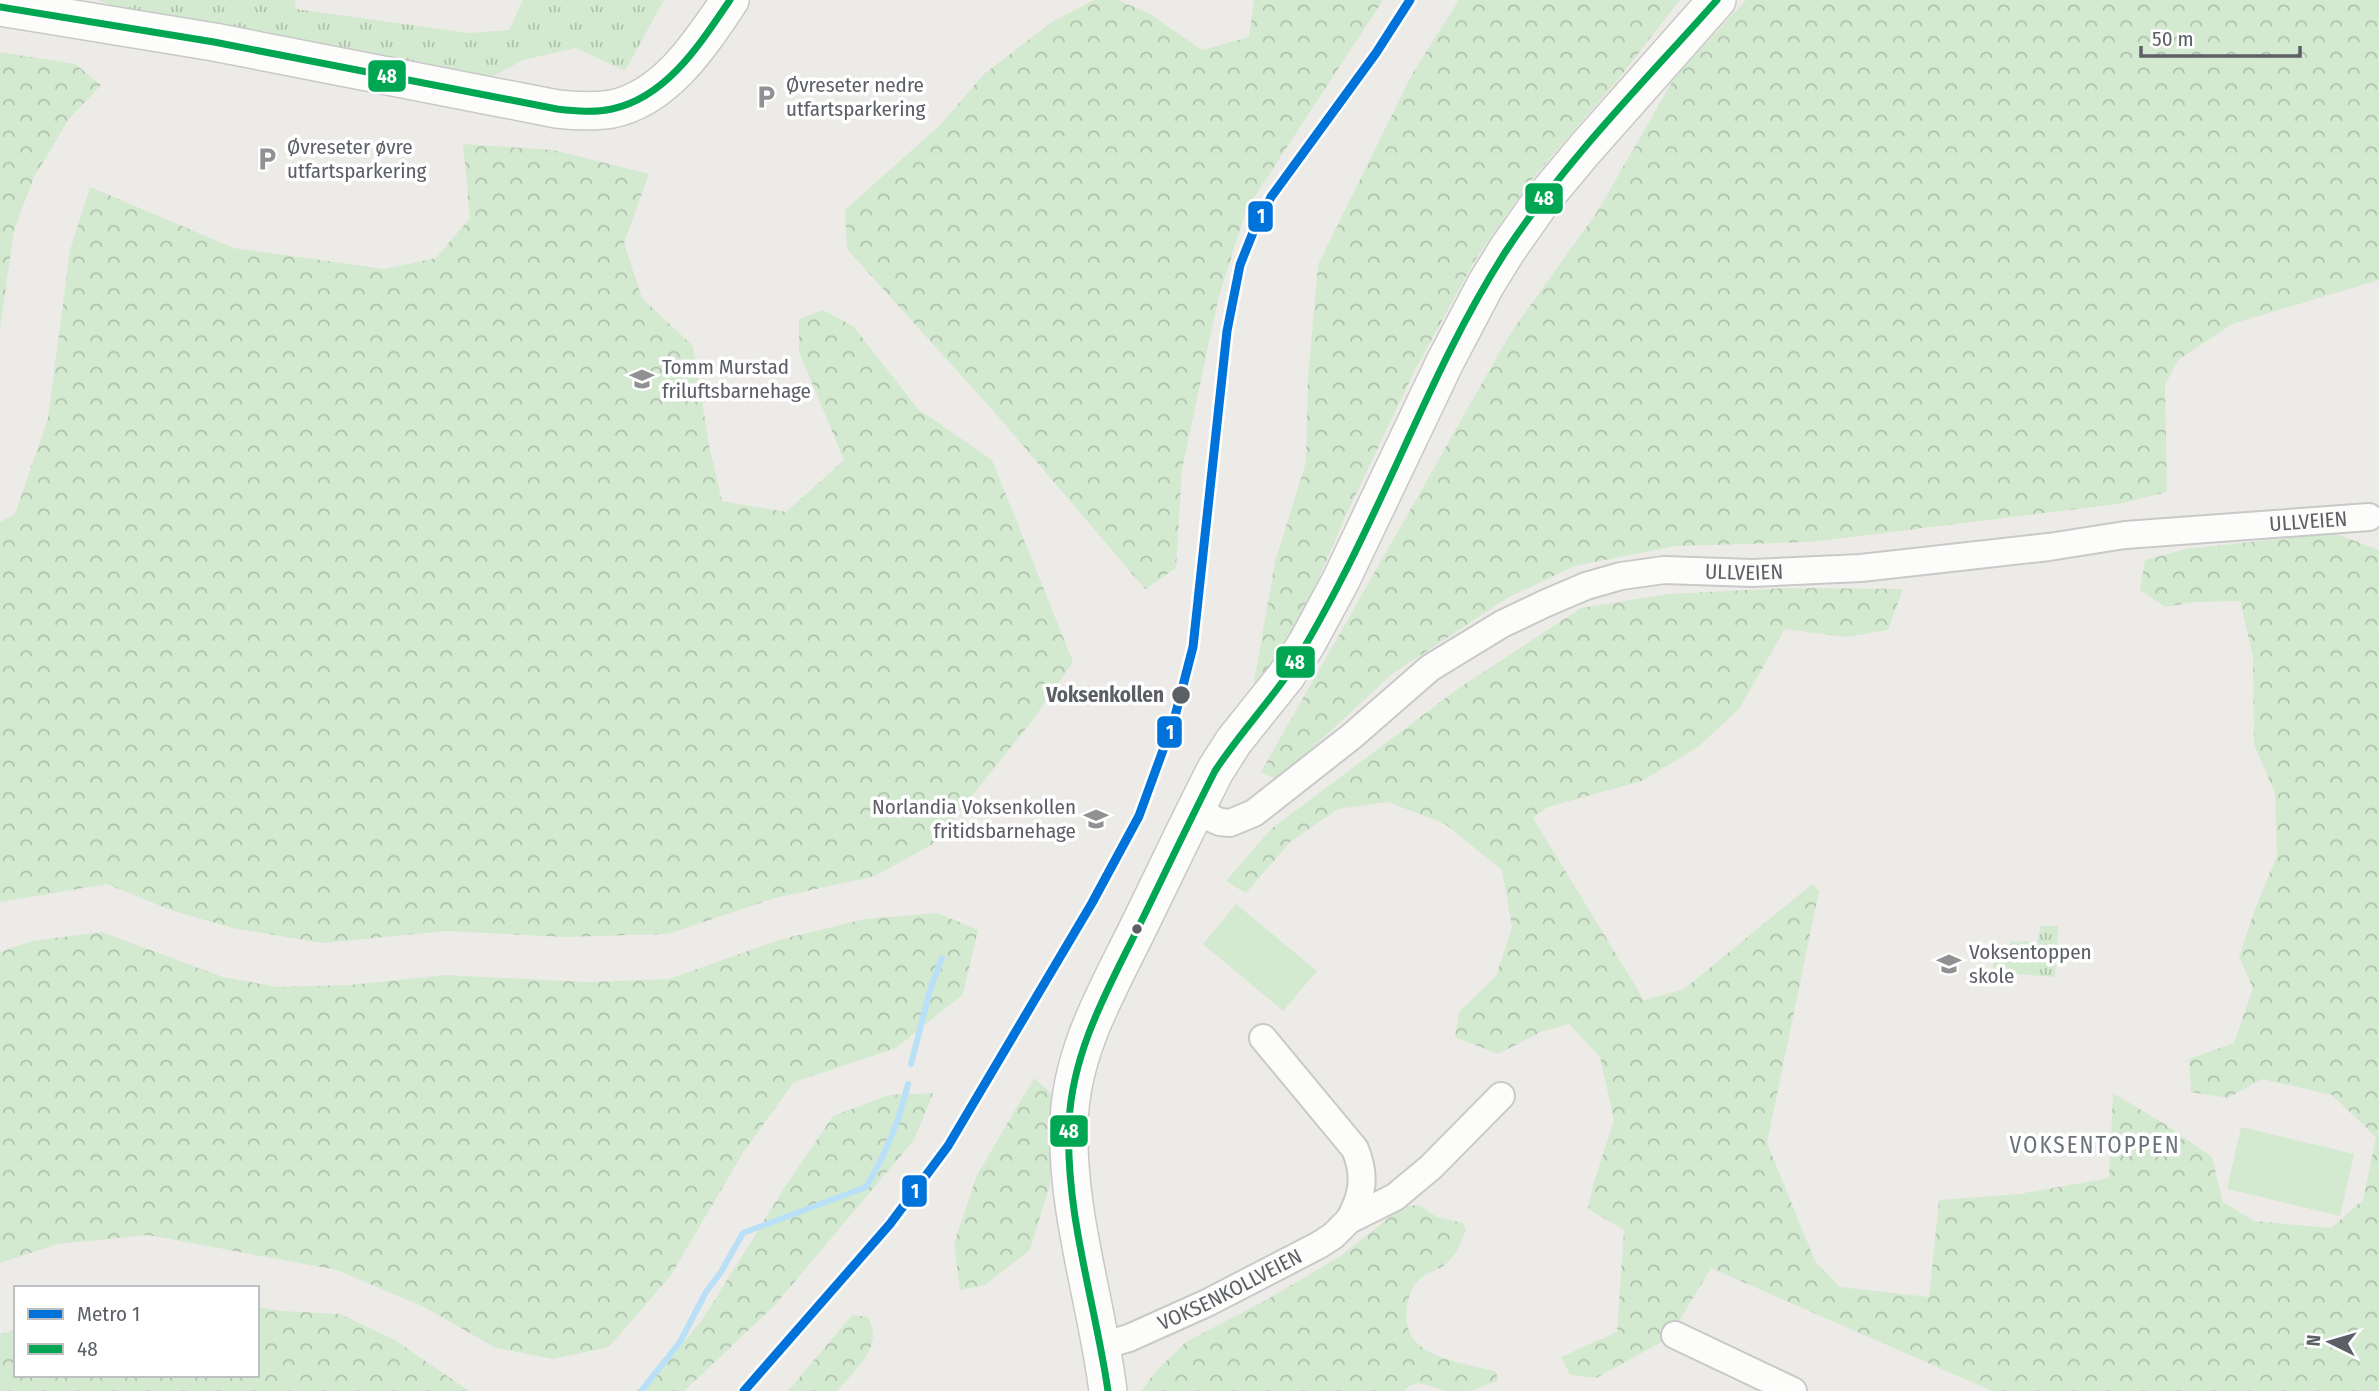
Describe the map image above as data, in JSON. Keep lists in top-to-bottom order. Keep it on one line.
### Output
{"streets":{"street":["ULLVEIEN","VOKSENKOLLVEIEN"]},"districts":["VOKSENTOPPEN"],"places":{"parking":["Øvreseter nedre utfartsparkering","Øvreseter øvre utfartsparkering"],"school or university":["Tomm Murstad friluftsbarnehage","Norlandia Voksenkollen fritidsbarnehage","Voksentoppen skole"],"other":["Voksenkollen"]},"lines":["metro line 1","transit line 48"],"legend":["Metro 1","48"],"scale_bar":"50 m","north":"left"}
